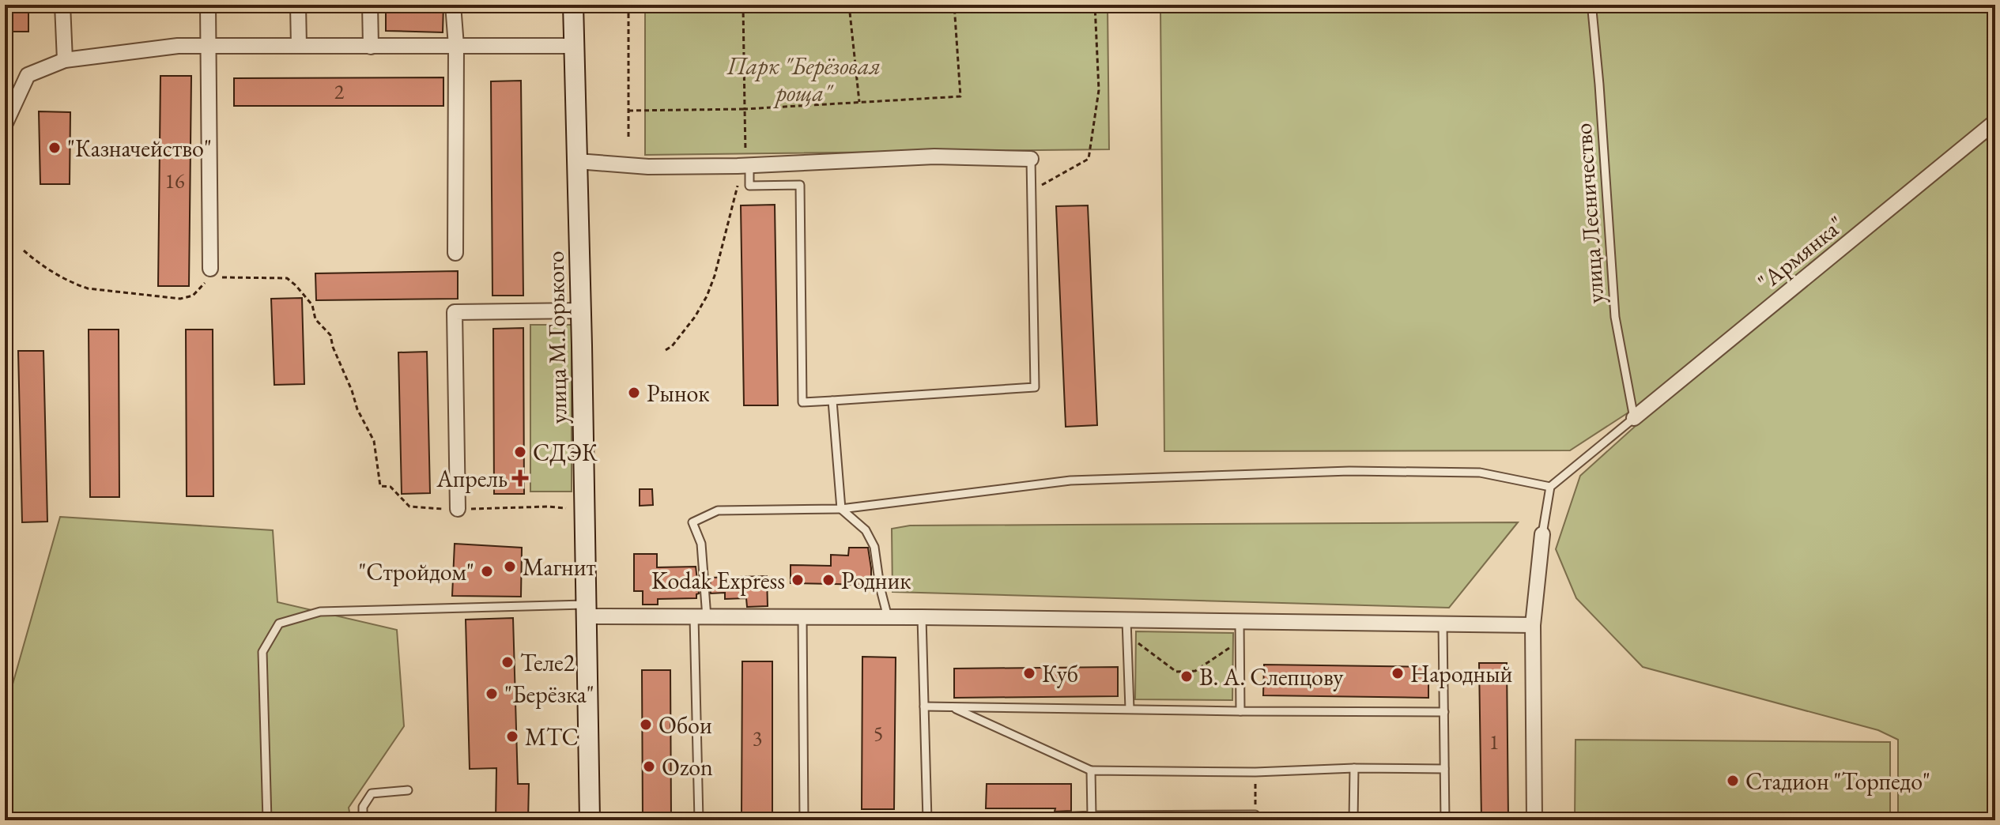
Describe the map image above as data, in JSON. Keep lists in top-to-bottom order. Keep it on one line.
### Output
{"streets":{"main road":["улица М.Горького"],"street":["\"Армянка\""],"lane":["улица Лесничество"]},"crossings":[["улица Лесничество","\"Армянка\""]],"parks":["Парк \"Берёзовая роща\""],"places":{"other":["\"Казначейство\"","Рынок","СДЭК","Магнит","\"Стройдом\"","Kodak Express","Родник","Теле2","Куб","Народный","В. А. Слепцову","\"Берёзка\"","Обои","МТС","Ozon","Стадион \"Торпедо\""],"health":["Апрель"]},"house_numbers":["2","16","5","3","1"]}
